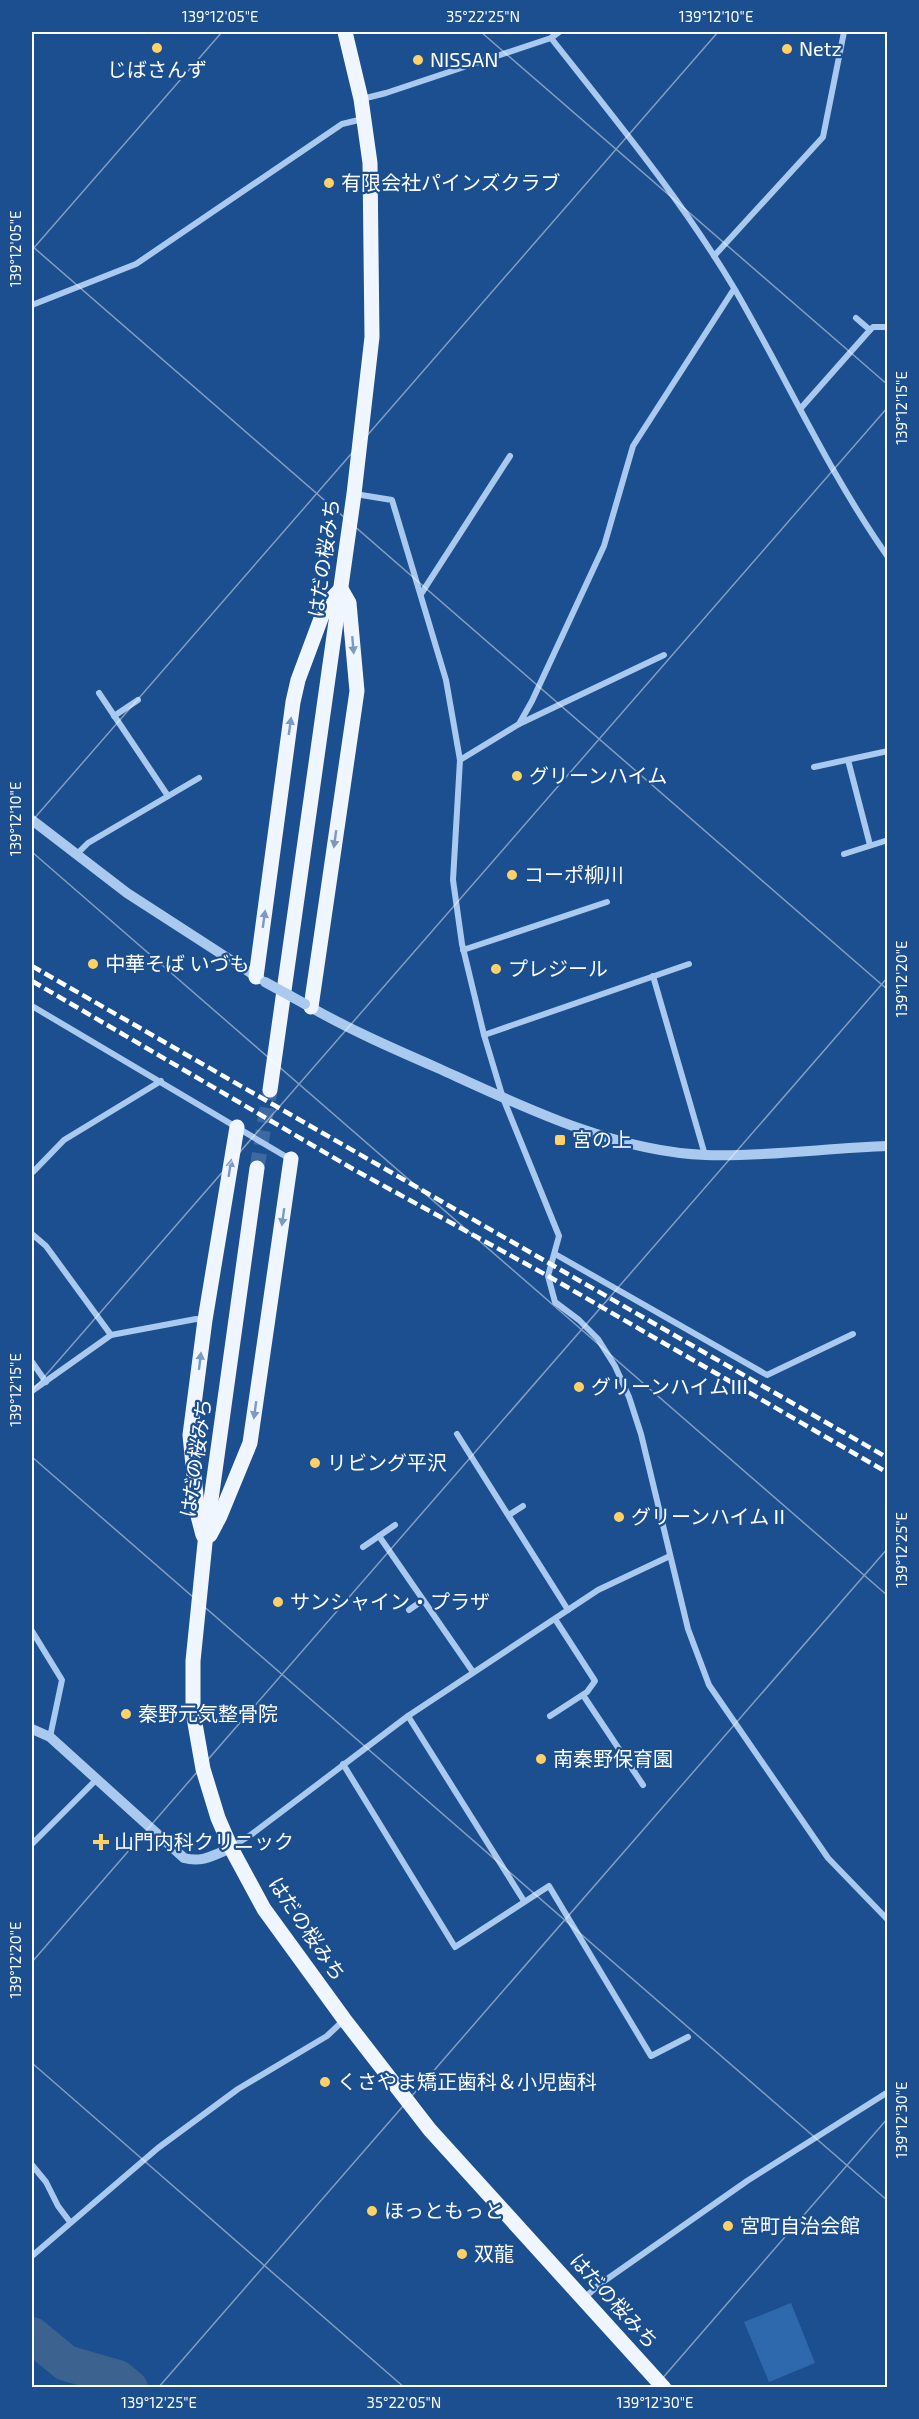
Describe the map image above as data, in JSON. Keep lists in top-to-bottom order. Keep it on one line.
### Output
{"streets":{"main road":["はだの桜みち"]},"places":{"other":["じばさんず","Netz","NISSAN","有限会社パインズクラブ","グリーンハイム","コーポ柳川","中華そば いづも","プレジール","グリーンハイムⅢ","リビング平沢","グリーンハイムⅡ","サンシャイン・プラザ","秦野元気整骨院","南秦野保育園","くさやま矯正歯科＆小児歯科","ほっともっと","宮町自治会館","双龍"],"transit":["宮の上"],"health":["山門内科クリニック"]},"coordinates":["139°12'05\"E","35°22'25\"N","139°12'10\"E","139°12'15\"E","139°12'20\"E","139°12'25\"E","139°12'30\"E","35°22'05\"N"]}
